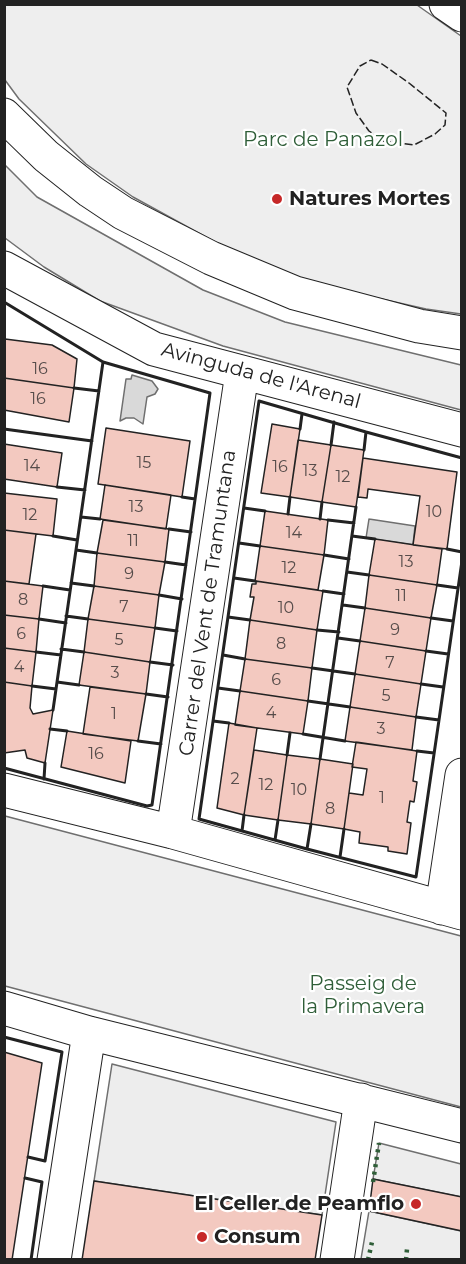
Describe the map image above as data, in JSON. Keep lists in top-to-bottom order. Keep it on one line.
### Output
{"streets":{"street":["Avinguda de l'Arenal","Carrer del Vent de Tramuntana"]},"crossings":[["Avinguda de l'Arenal","Carrer del Vent de Tramuntana"]],"parks":["Parc de Panazol","Passeig de la Primavera"],"places":["Natures Mortes","El Celler de Peamflo","Consum"],"house_numbers":["16","16","15","14","16","13","12","13","10","12","14","11","13","12","9","11","8","7","10","9","6","5","8","7","4","3","6","5","4","1","3","16","2","12","10","1","8"]}
